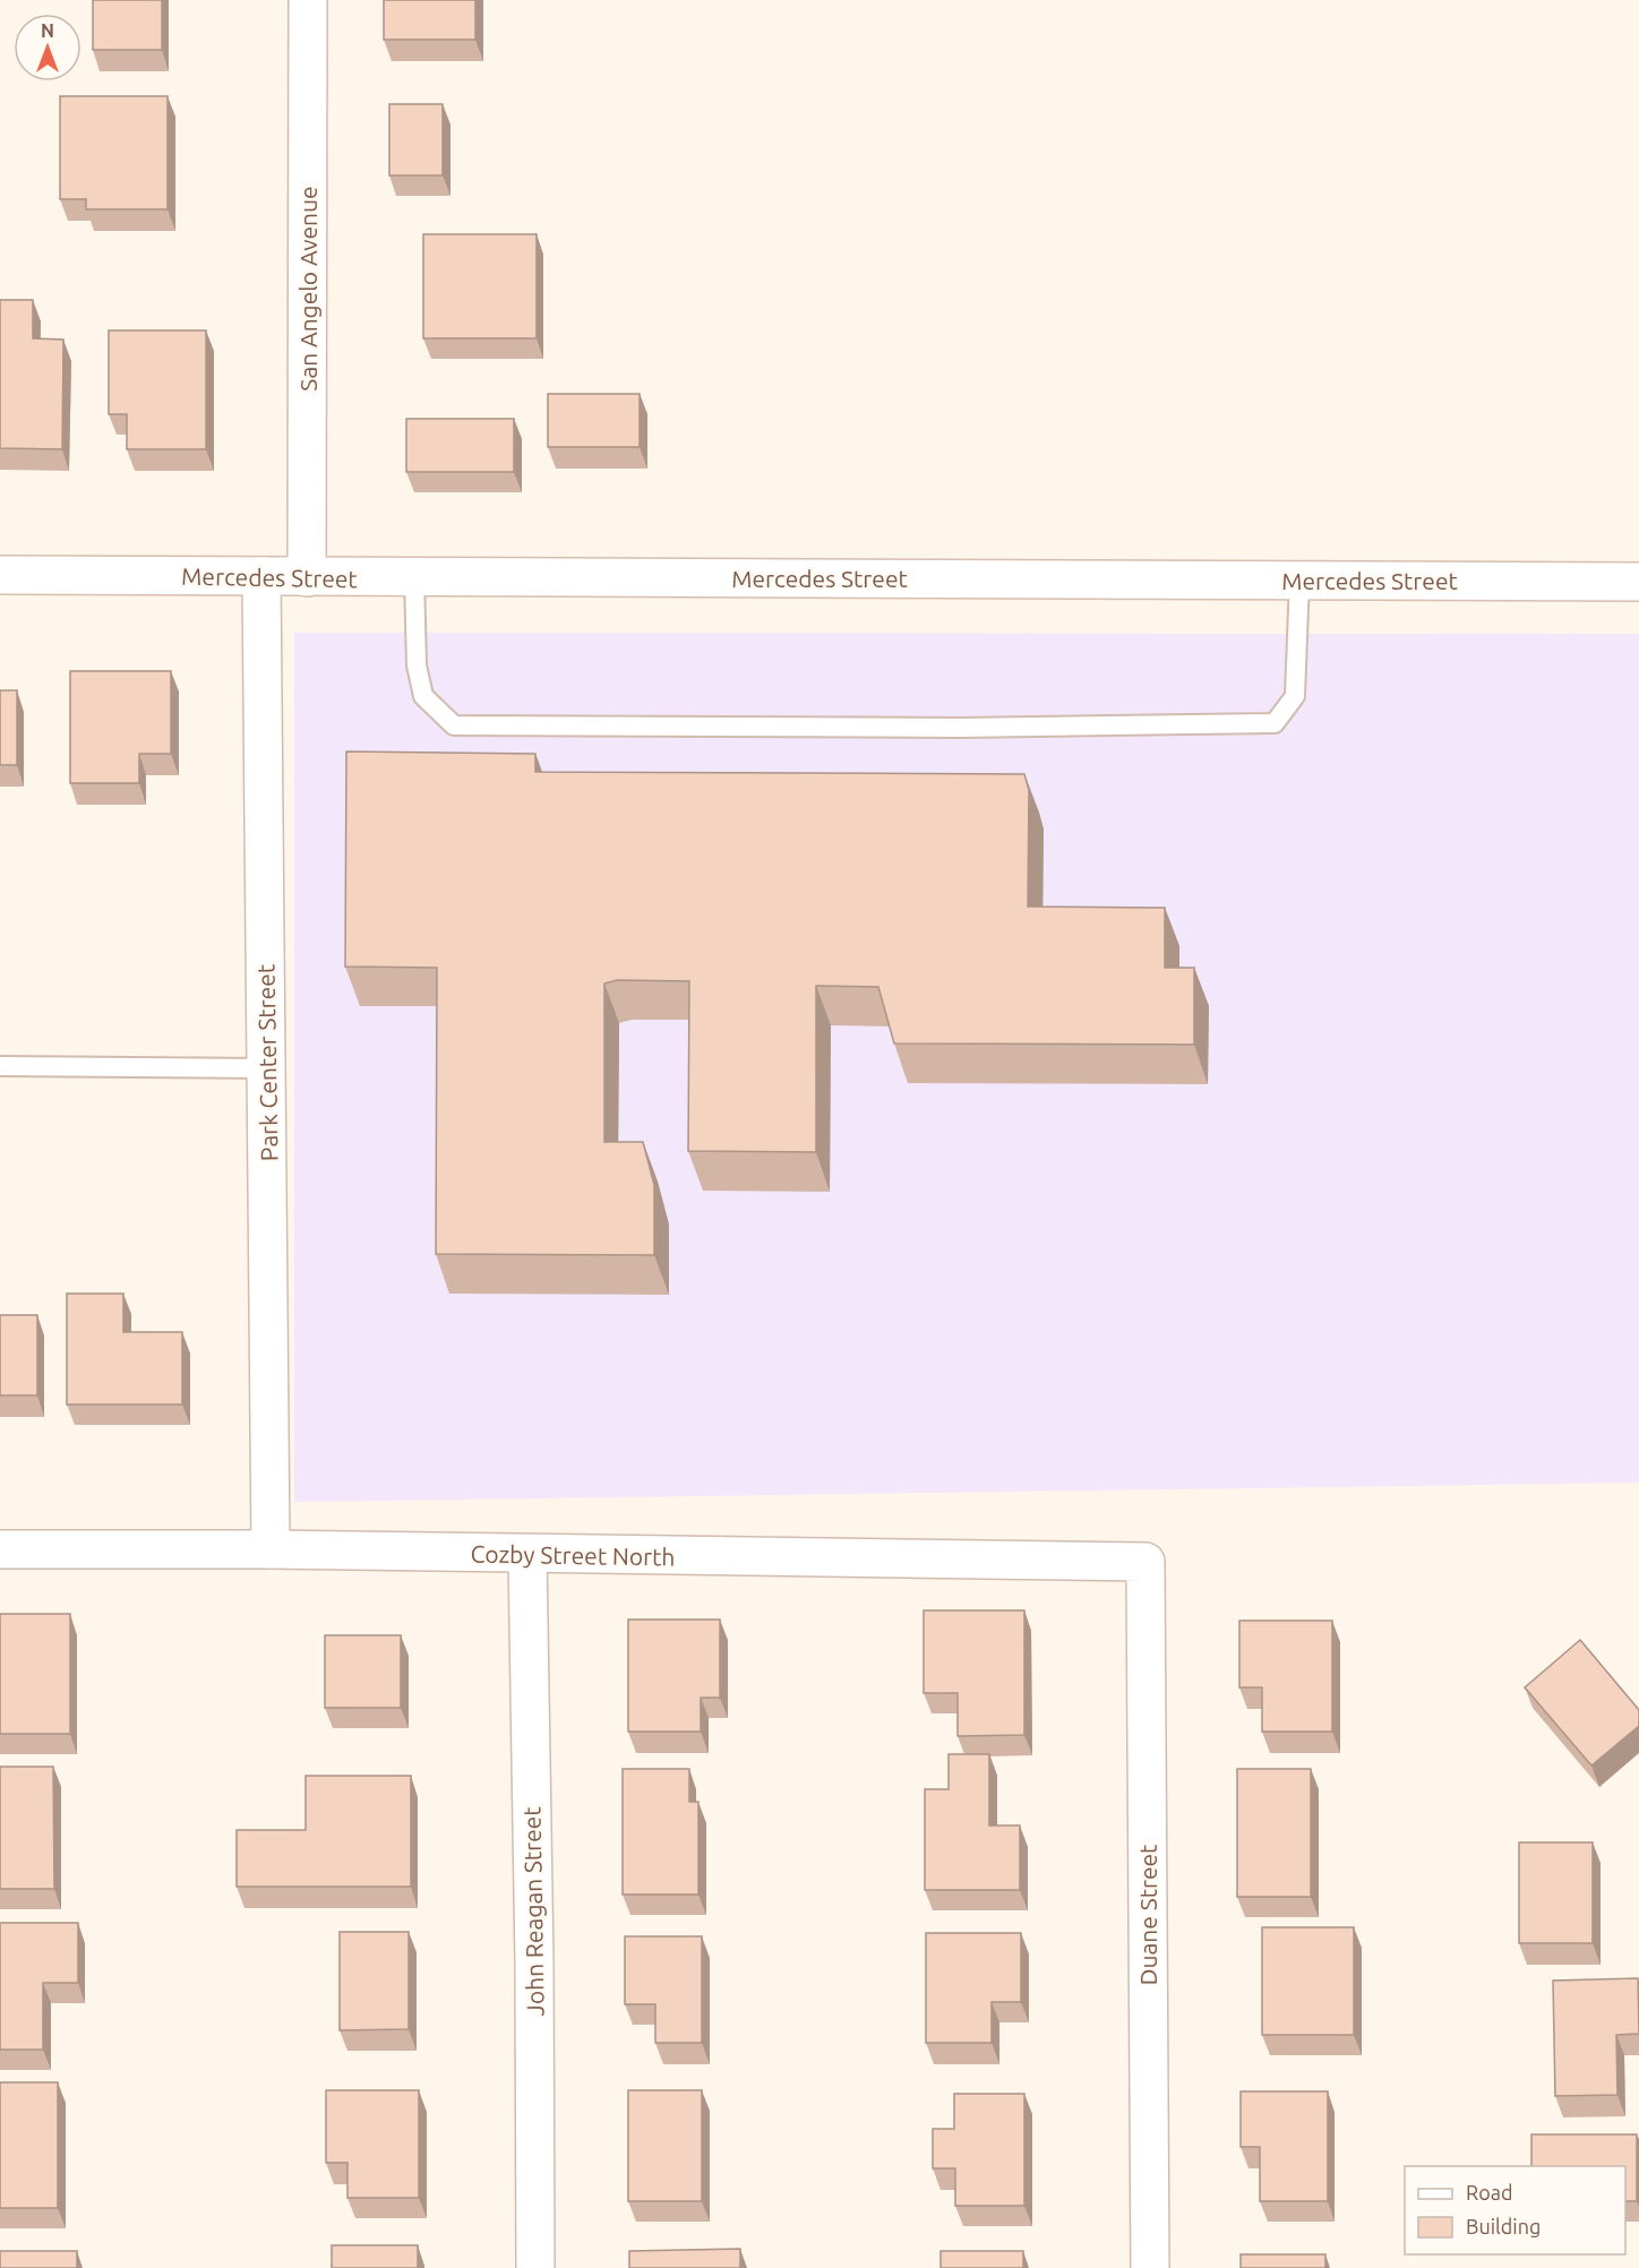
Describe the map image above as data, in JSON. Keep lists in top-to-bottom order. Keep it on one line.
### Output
{"streets":{"street":["San Angelo Avenue","Mercedes Street","Park Center Street","Cozby Street North","John Reagan Street","Duane Street"]},"crossings":[["San Angelo Avenue","Mercedes Street"],["Mercedes Street","Park Center Street"],["Park Center Street","Cozby Street North"],["Cozby Street North","John Reagan Street"],["Cozby Street North","Duane Street"]],"legend":["Road","Building"],"north":"top"}
